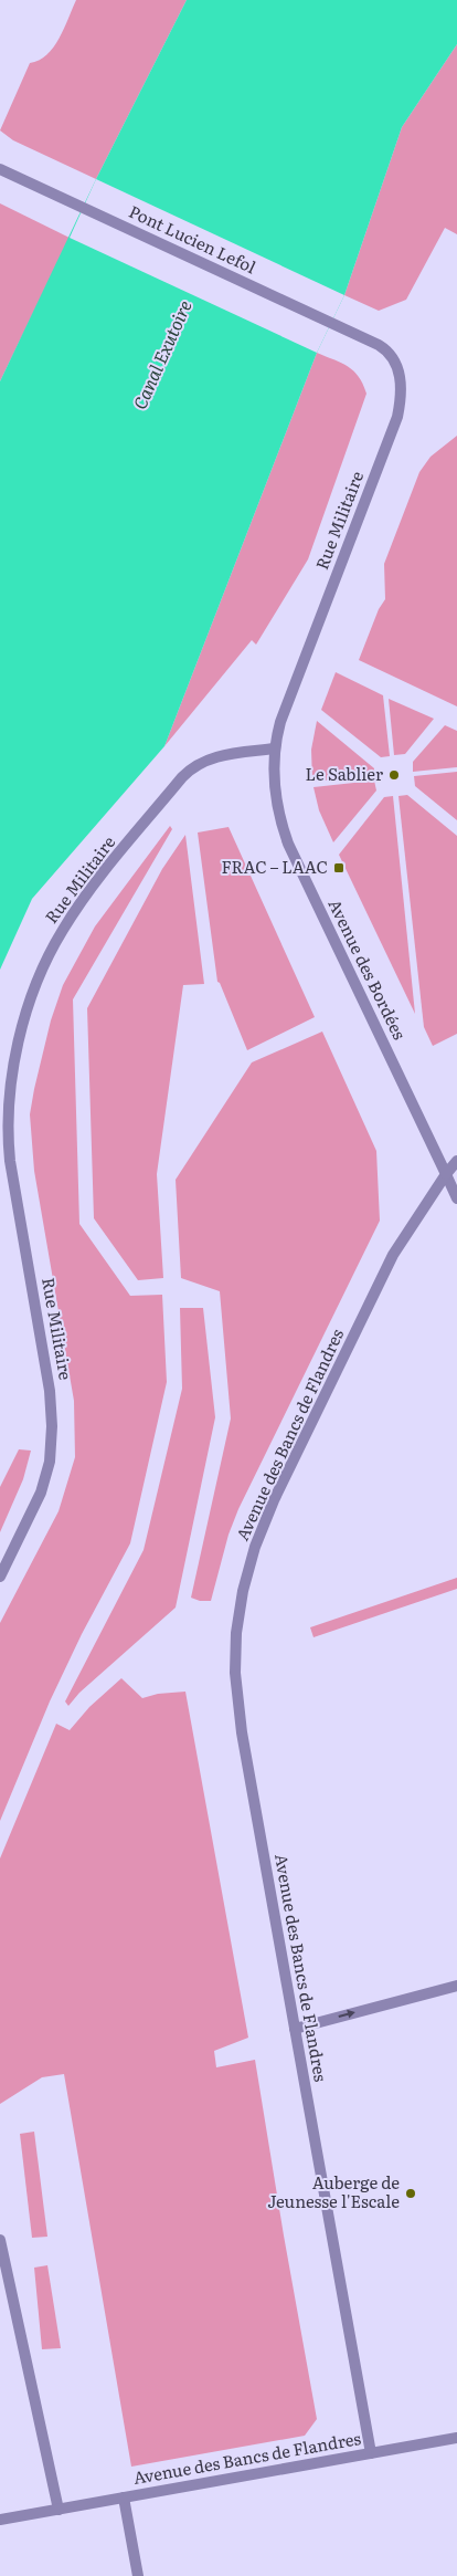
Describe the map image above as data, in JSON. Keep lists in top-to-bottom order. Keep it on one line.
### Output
{"streets":{"street":["Pont Lucien Lefol","Rue Militaire","Avenue des Bordées","Avenue des Bancs de Flandres"]},"crossings":[["Pont Lucien Lefol","Rue Militaire"],["Rue Militaire","Avenue des Bordées"],["Avenue des Bordées","Avenue des Bancs de Flandres"]],"water":["Canal Exutoire"],"places":{"other":["Le Sablier","Auberge de Jeunesse l'Escale"],"transit":["FRAC – LAAC"]}}
